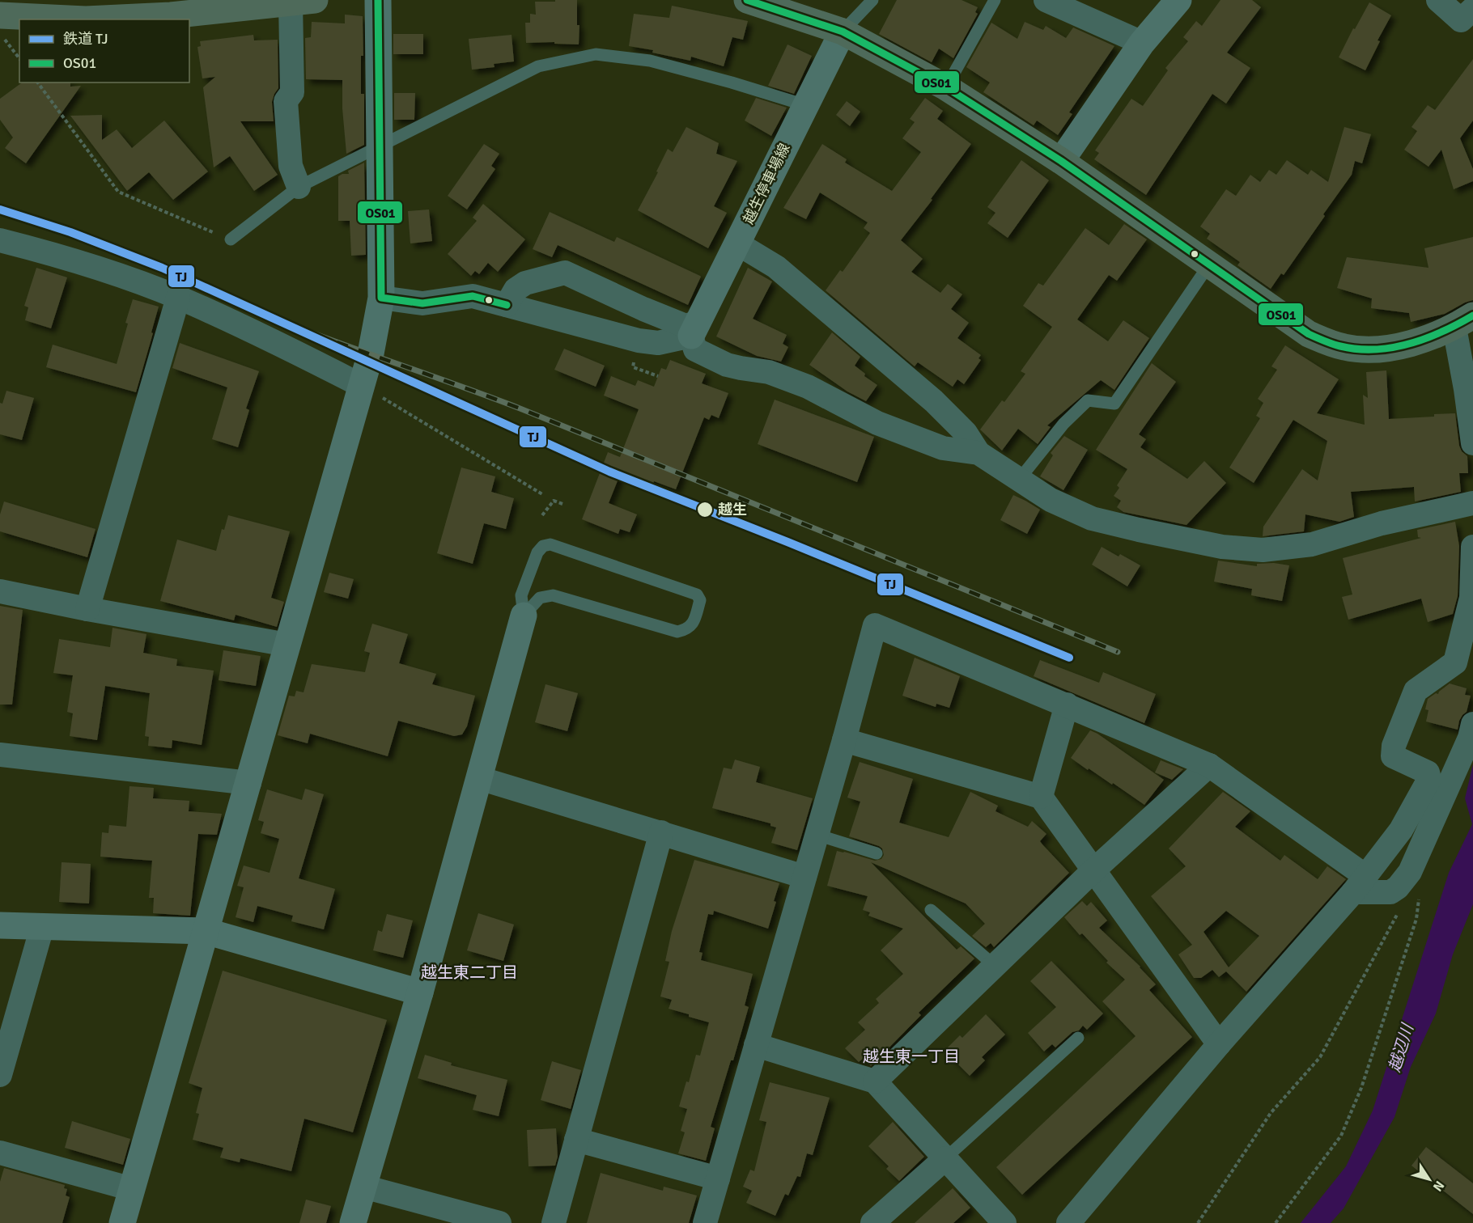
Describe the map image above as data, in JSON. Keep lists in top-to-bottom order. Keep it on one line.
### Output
{"streets":{"street":["越生停車場線"]},"districts":["越生東二丁目","越生東一丁目"],"water":["越辺川"],"places":["越生"],"lines":["transit line OS01","rail line TJ"],"legend":["鉄道 TJ","OS01"],"north":"bottom right"}
